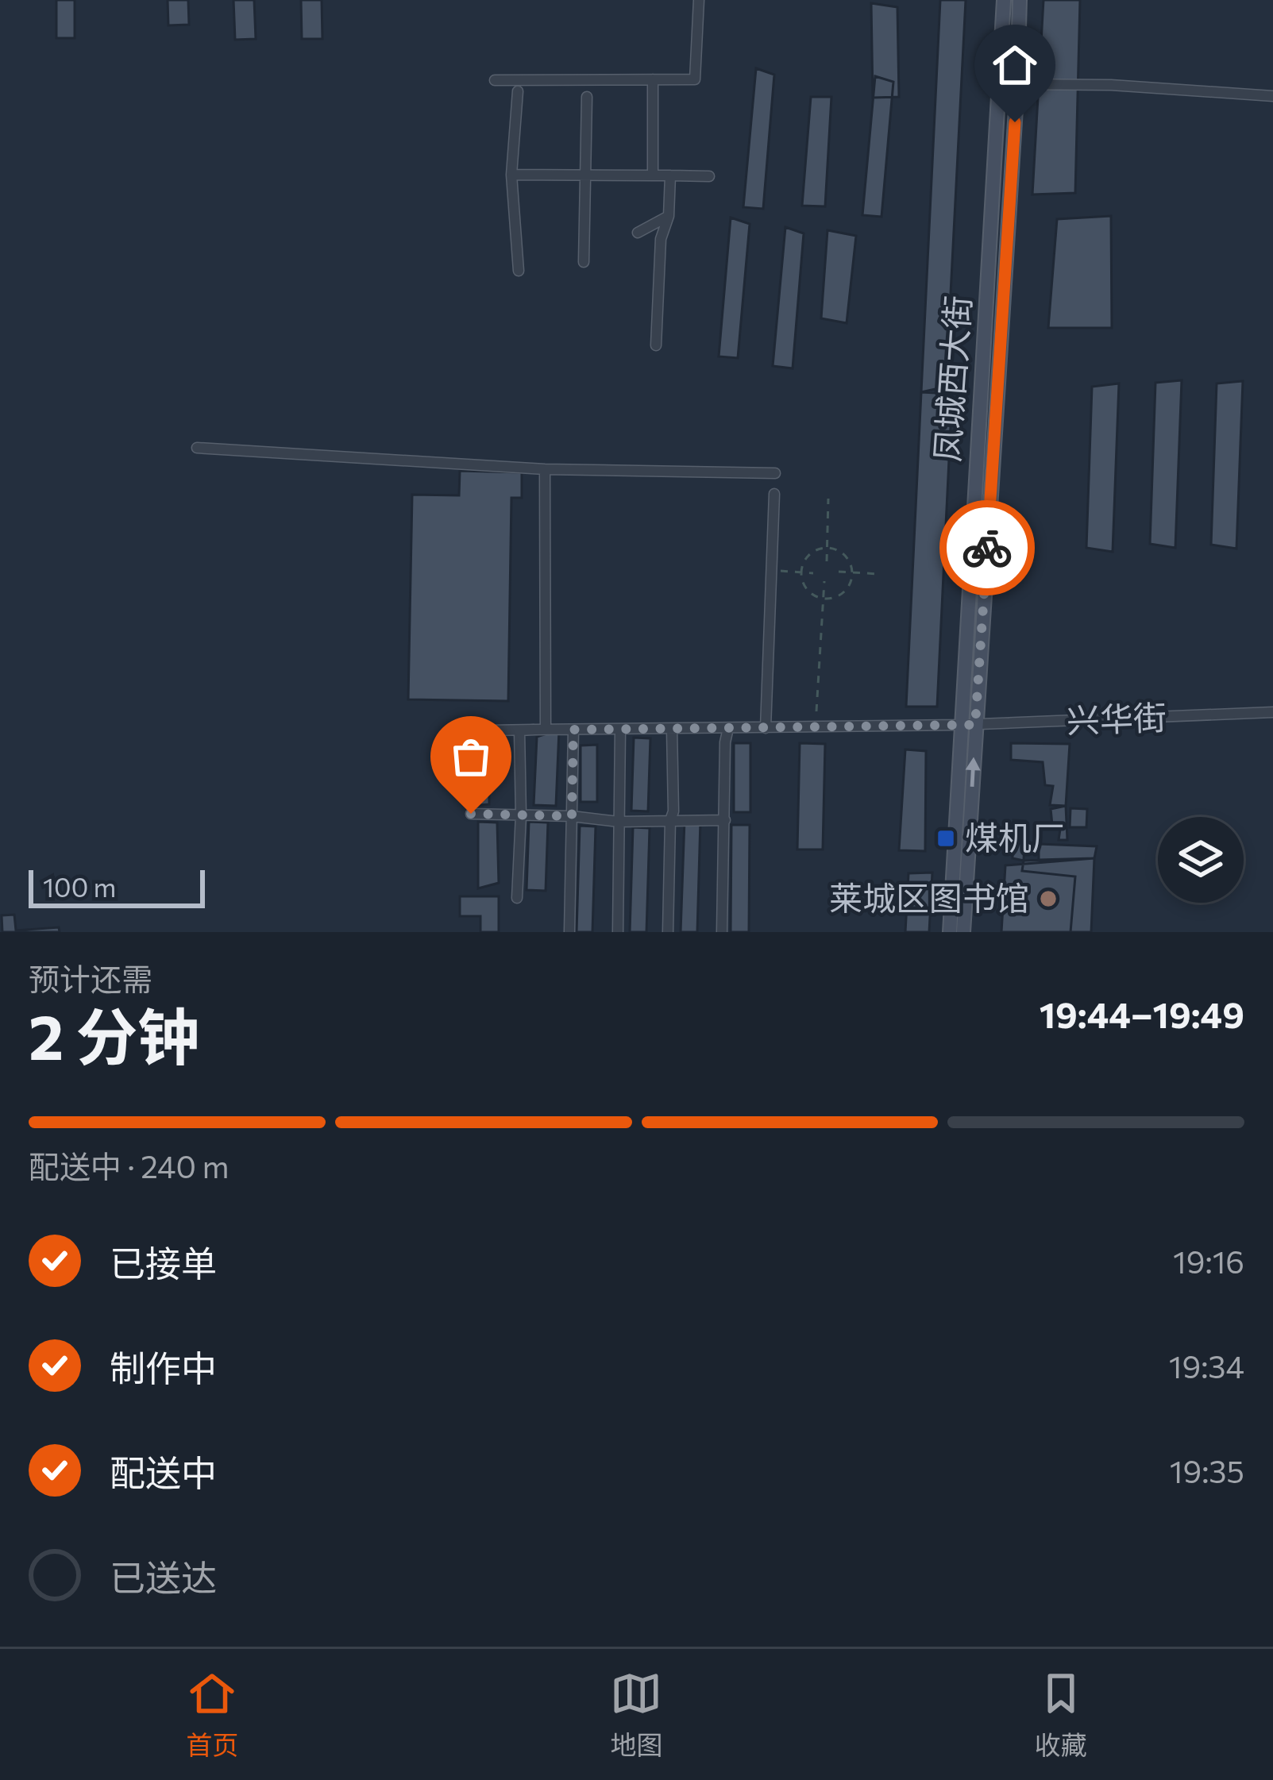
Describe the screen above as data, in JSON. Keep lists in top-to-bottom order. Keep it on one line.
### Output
{"streets":{"main road":["凤城西大街"],"street":["兴华街"]},"crossings":[["凤城西大街","兴华街"]],"places":{"transit":["煤机厂"],"other":["莱城区图书馆"]},"scale_bar":"100 m","page":{"scale":"100 m","heading":["2 分钟","预计还需","19:44–19:49"],"bar":"配送中 · 240 m","list":[["已接单","19:16"],["制作中","19:34"],["配送中","19:35"],"已送达"],"tabs":["首页","地图","收藏"]}}
